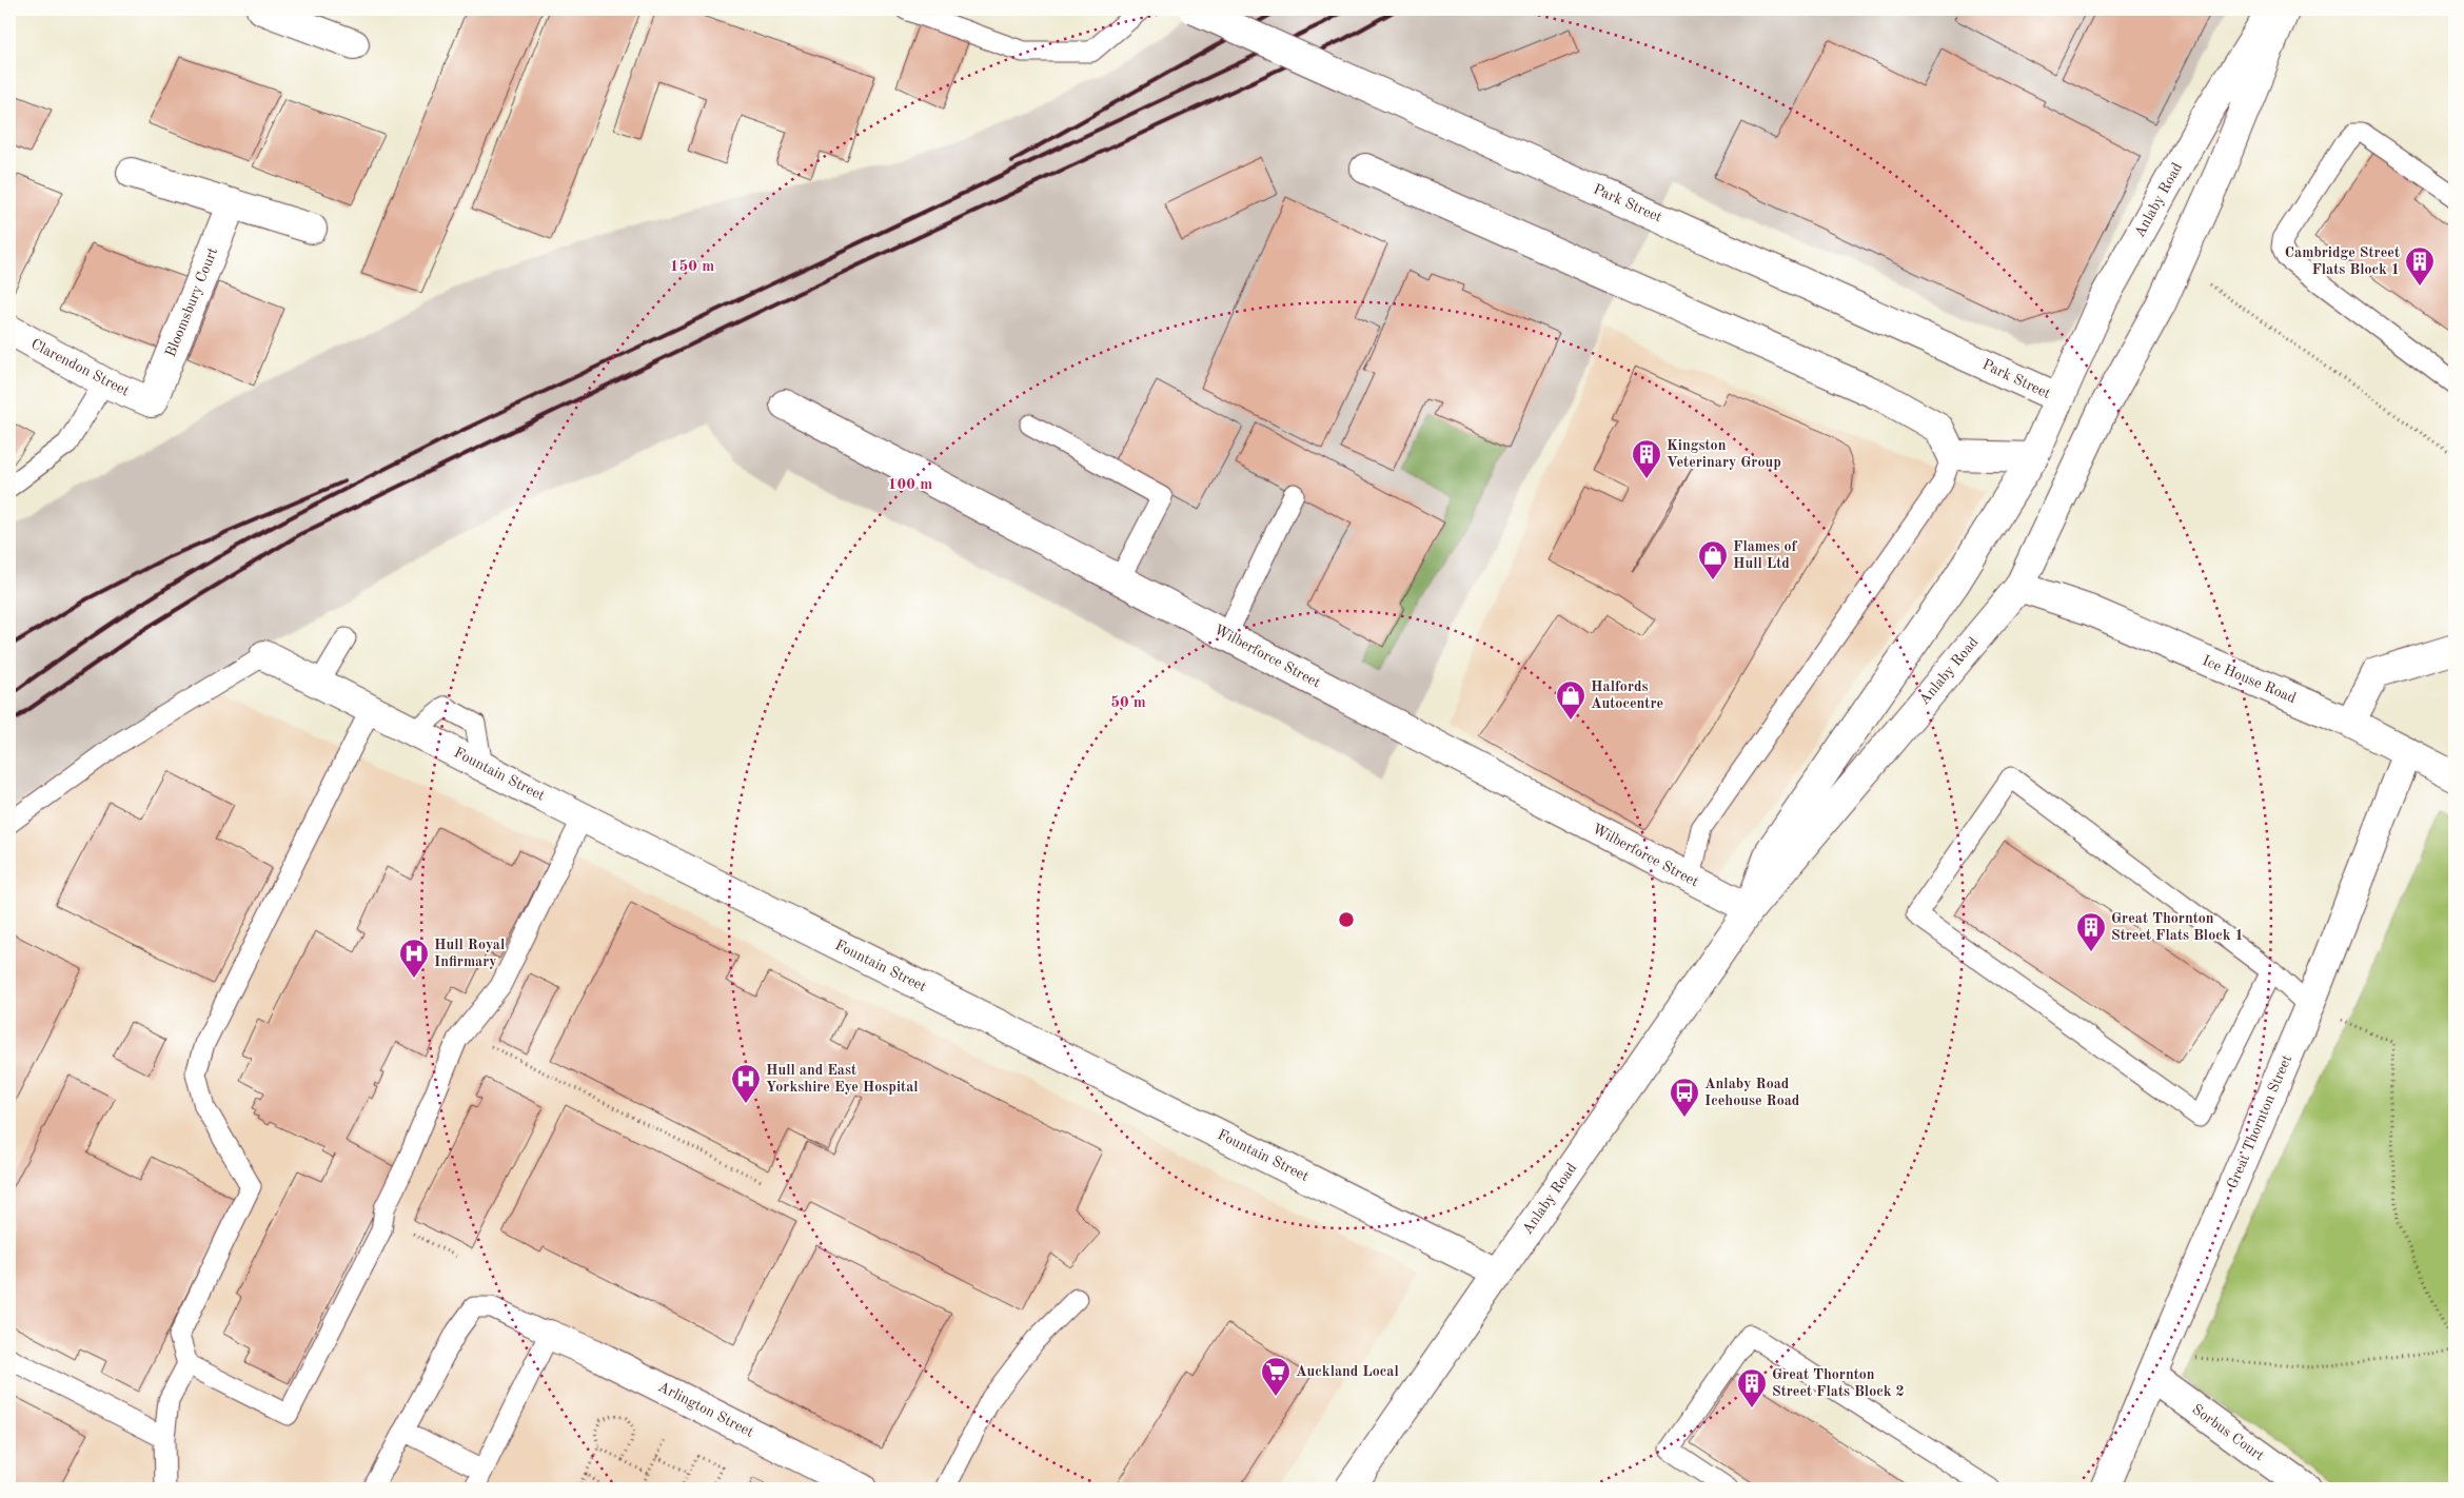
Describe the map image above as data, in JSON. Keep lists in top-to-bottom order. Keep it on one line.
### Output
{"streets":{"street":["Anlaby Road","Park Street","Bloomsbury Court","Clarendon Street","Wilberforce Street","Ice House Road","Fountain Street","Great Thornton Street","Arlington Street","Sorbus Court"]},"crossings":[["Anlaby Road","Park Street"],["Anlaby Road","Wilberforce Street"],["Anlaby Road","Ice House Road"],["Anlaby Road","Fountain Street"],["Bloomsbury Court","Clarendon Street"],["Ice House Road","Great Thornton Street"],["Great Thornton Street","Sorbus Court"]],"places":{"building":["Cambridge Street Flats Block 1","Kingston Veterinary Group","Great Thornton Street Flats Block 1","Great Thornton Street Flats Block 2"],"shop":["Flames of Hull Ltd","Halfords Autocentre"],"hospital":["Hull Royal Infirmary","Hull and East Yorkshire Eye Hospital"],"bus stop":["Anlaby Road Icehouse Road"],"supermarket":["Auckland Local"]},"rings":["150 m","100 m","50 m"]}
